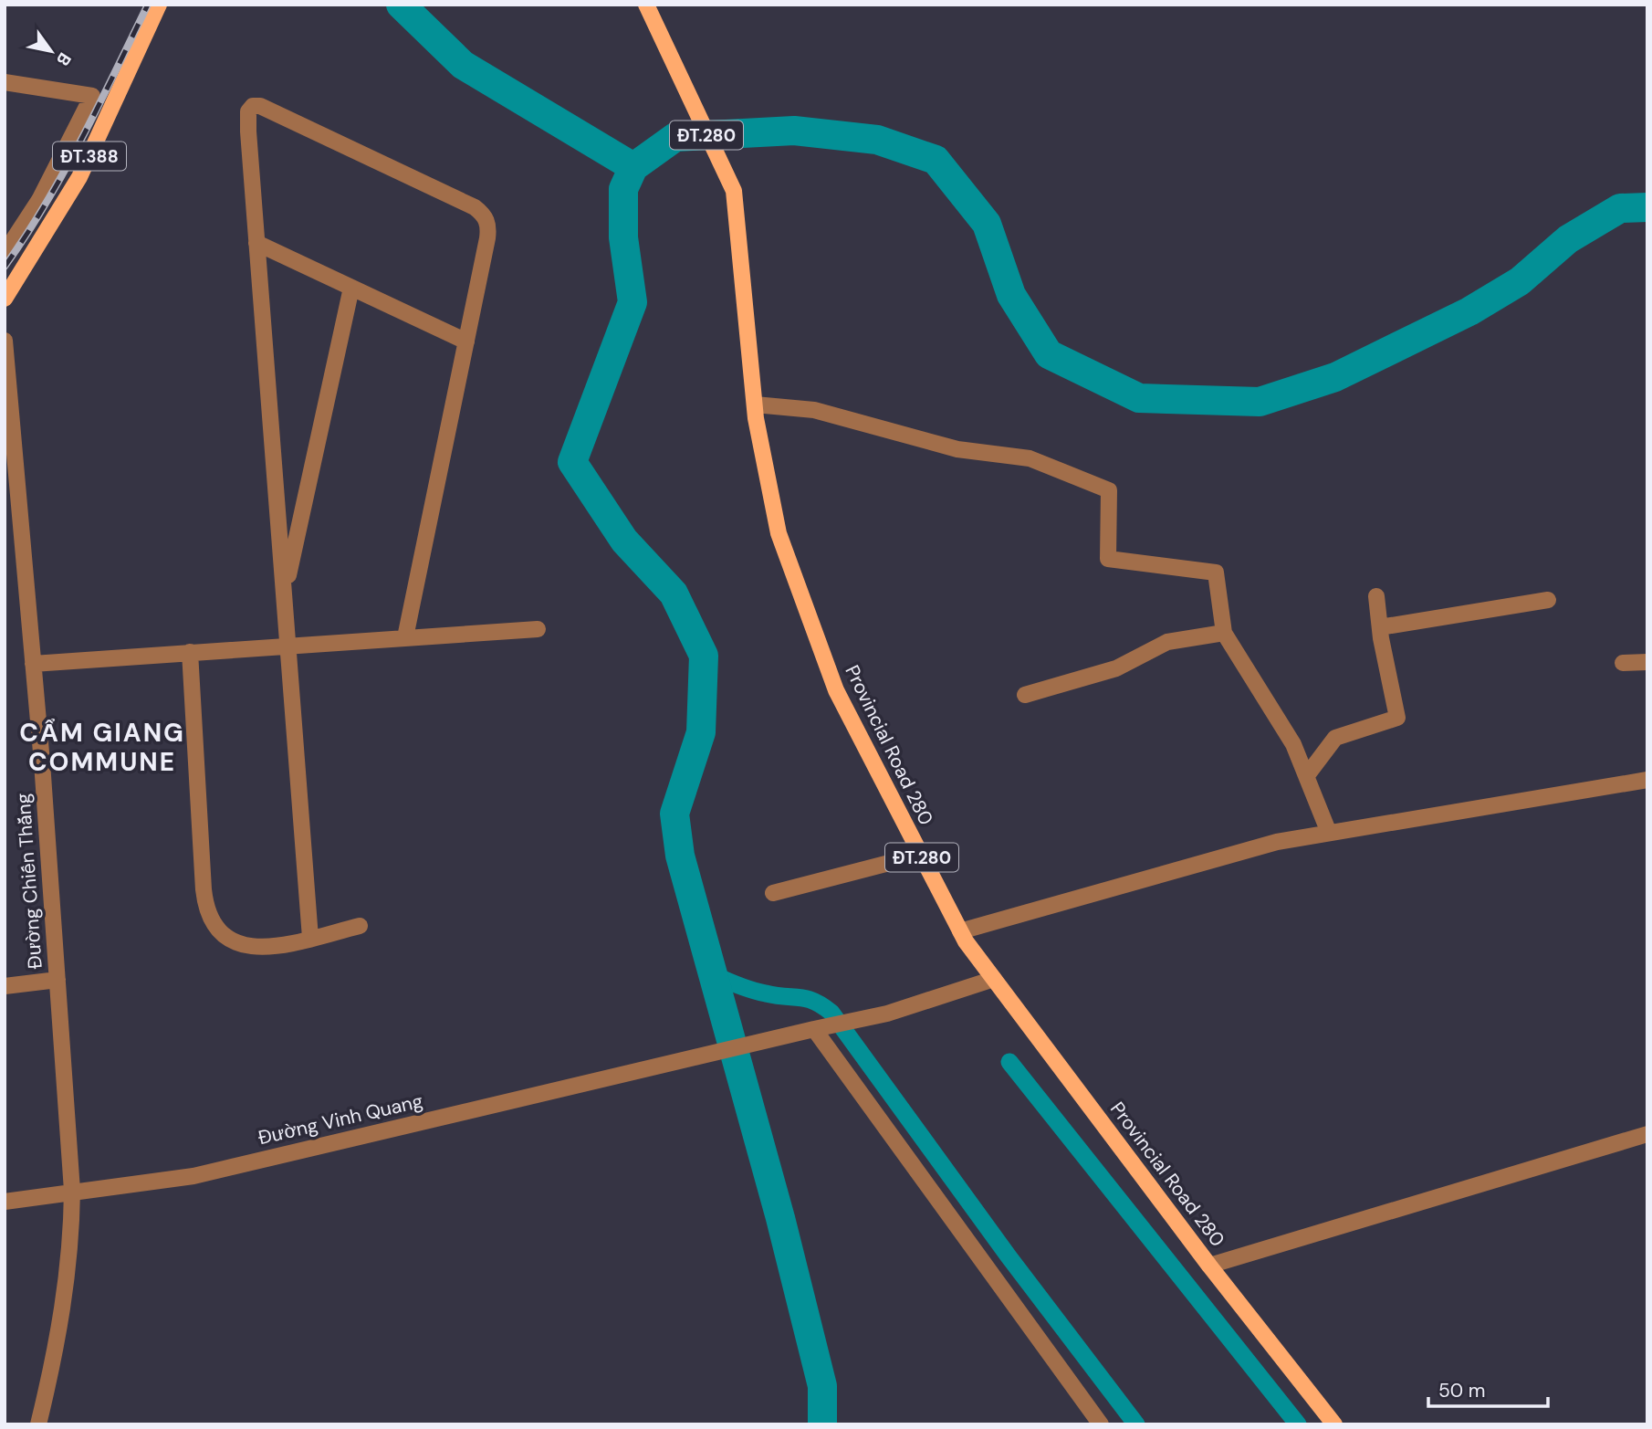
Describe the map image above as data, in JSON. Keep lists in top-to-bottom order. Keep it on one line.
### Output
{"streets":{"main road":["ĐT.280","ĐT.388","Provincial Road 280"],"street":["Đường Chiến Thắng","Đường Vinh Quang"]},"crossings":[["Provincial Road 280","Đường Vinh Quang"],["Đường Chiến Thắng","Đường Vinh Quang"]],"districts":["CẨM GIANG COMMUNE"],"scale_bar":"50 m","north":"bottom right"}
